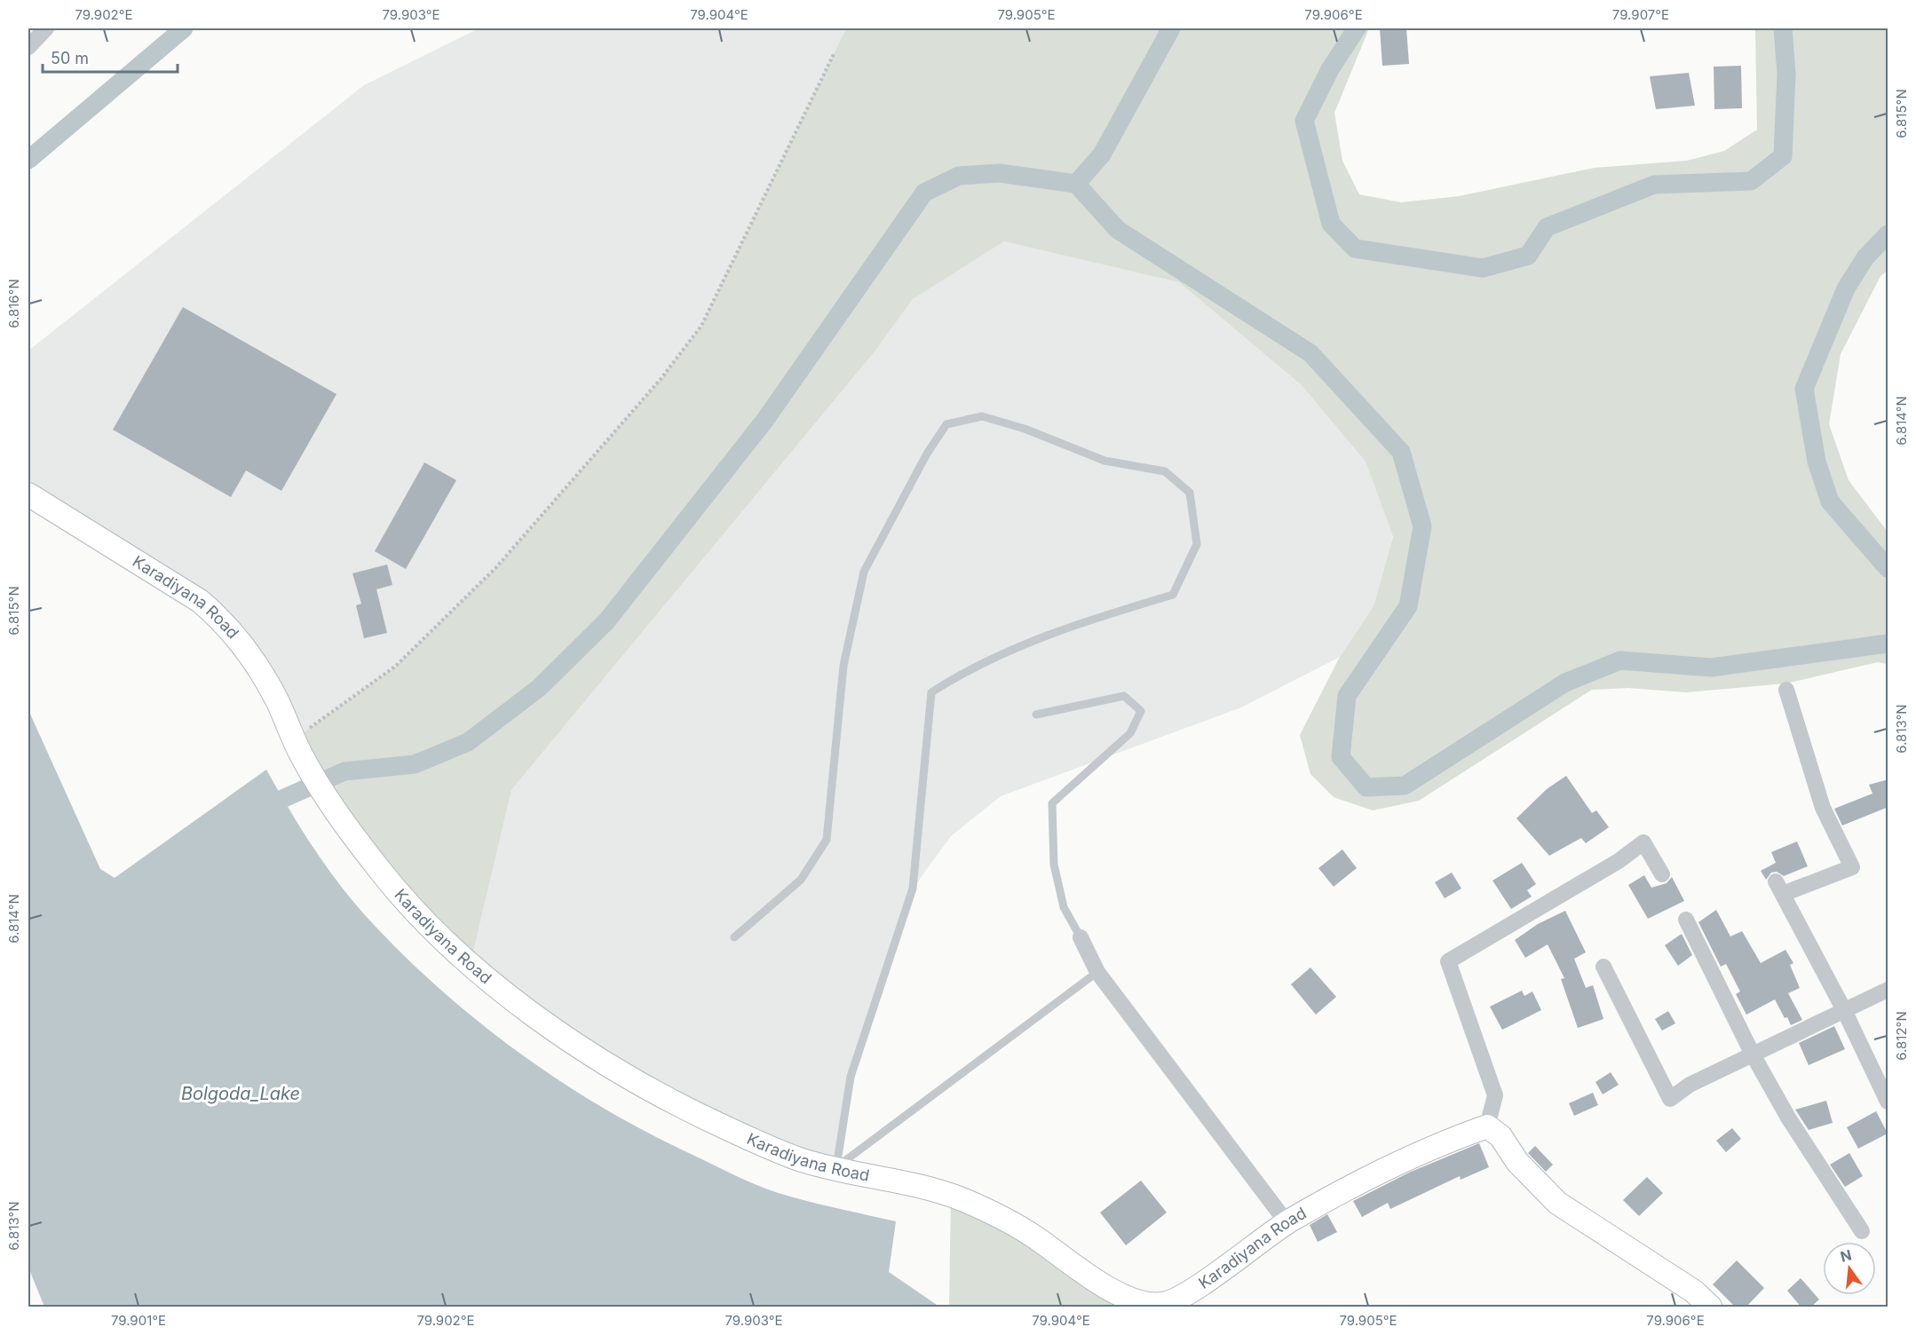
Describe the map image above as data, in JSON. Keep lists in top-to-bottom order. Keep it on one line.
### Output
{"streets":{"street":["Karadiyana Road"]},"water":["Bolgoda_Lake"],"scale_bar":"50 m","north":"top","coordinates":["79.902°E","79.903°E","79.904°E","79.905°E","79.906°E","79.907°E","6.815°N","6.816°N","6.814°N","6.813°N","6.812°N","79.901°E"]}
